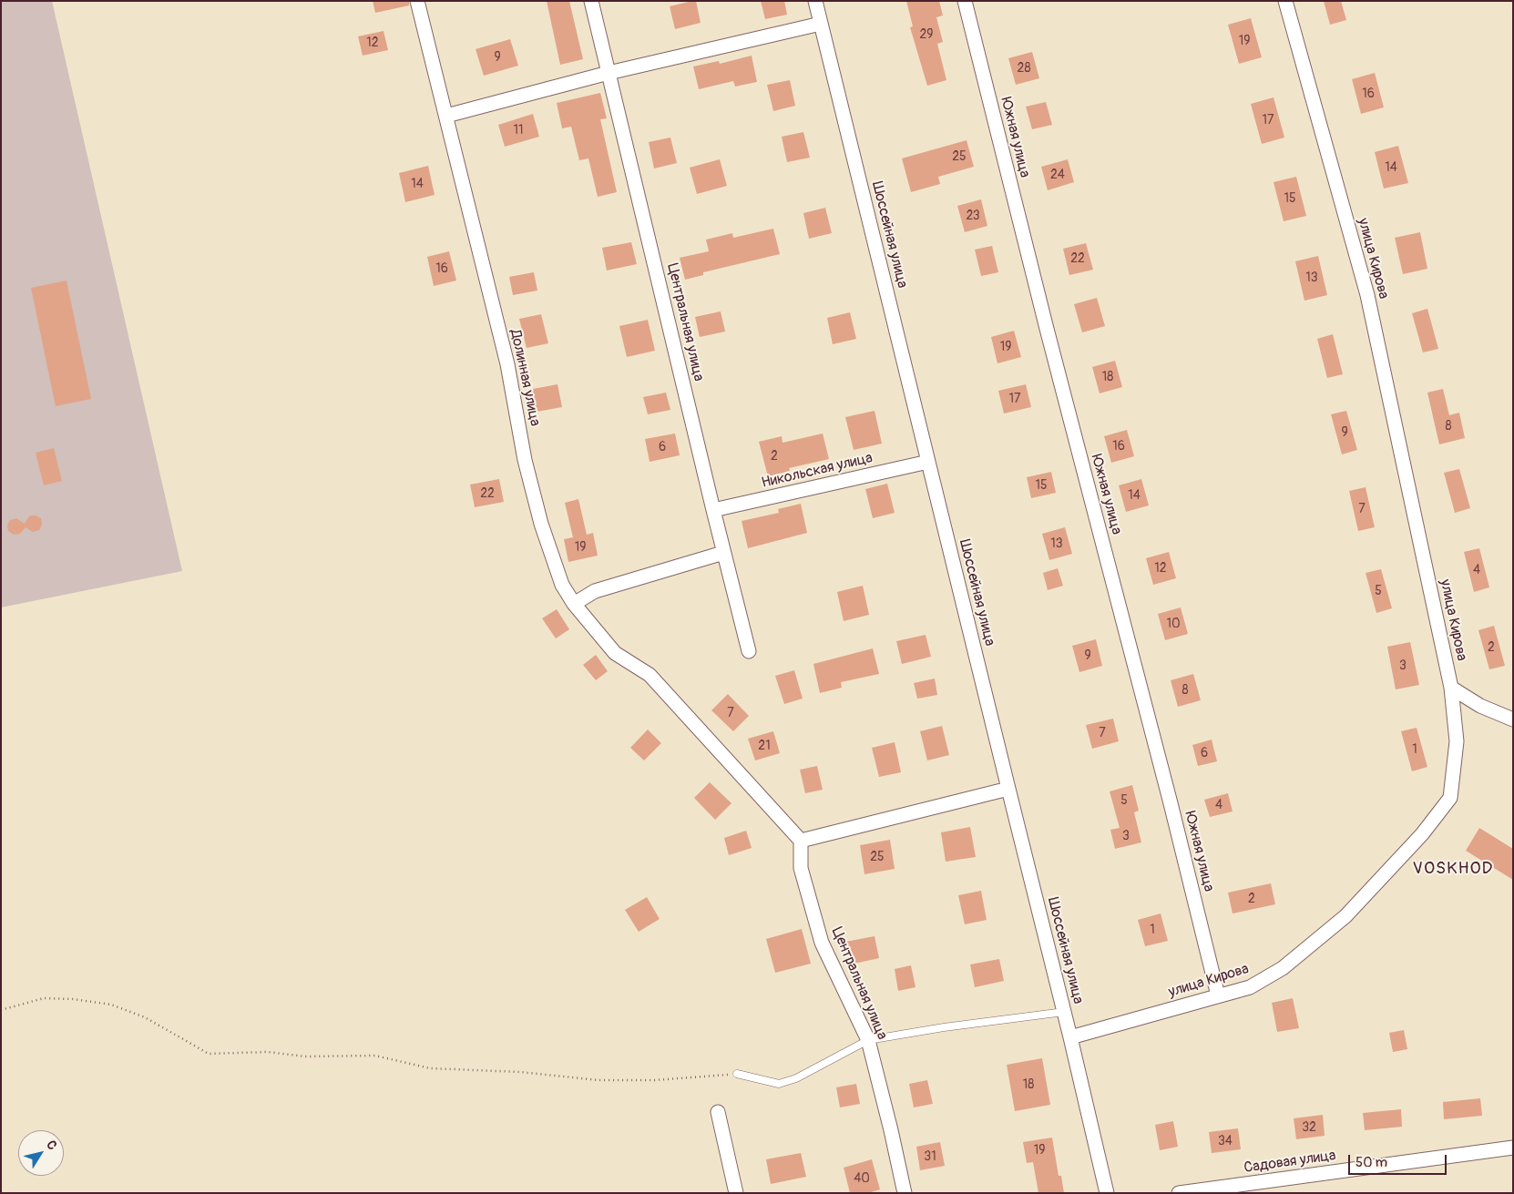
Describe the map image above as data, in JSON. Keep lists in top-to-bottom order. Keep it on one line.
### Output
{"streets":{"street":["Южная улица","Шоссейная улица","улица Кирова","Центральная улица","Долинная улица","Никольская улица","Садовая улица"]},"crossings":[["Южная улица","улица Кирова"],["Шоссейная улица","улица Кирова"],["Шоссейная улица","Никольская улица"],["Центральная улица","Долинная улица"],["Центральная улица","Никольская улица"]],"districts":["VOSKHOD"],"house_numbers":["29","19","12","9","28","16","17","11","25","14","24","14","15","23","22","16","13","19","18","17","8","9","16","6","2","15","22","14","7","13","19","12","4","5","10","2","9","3","8","7","7","21","1","6","5","4","3","25","2","1","18","32","34","19","31","40"],"scale_bar":"50 m","north":"top right"}
